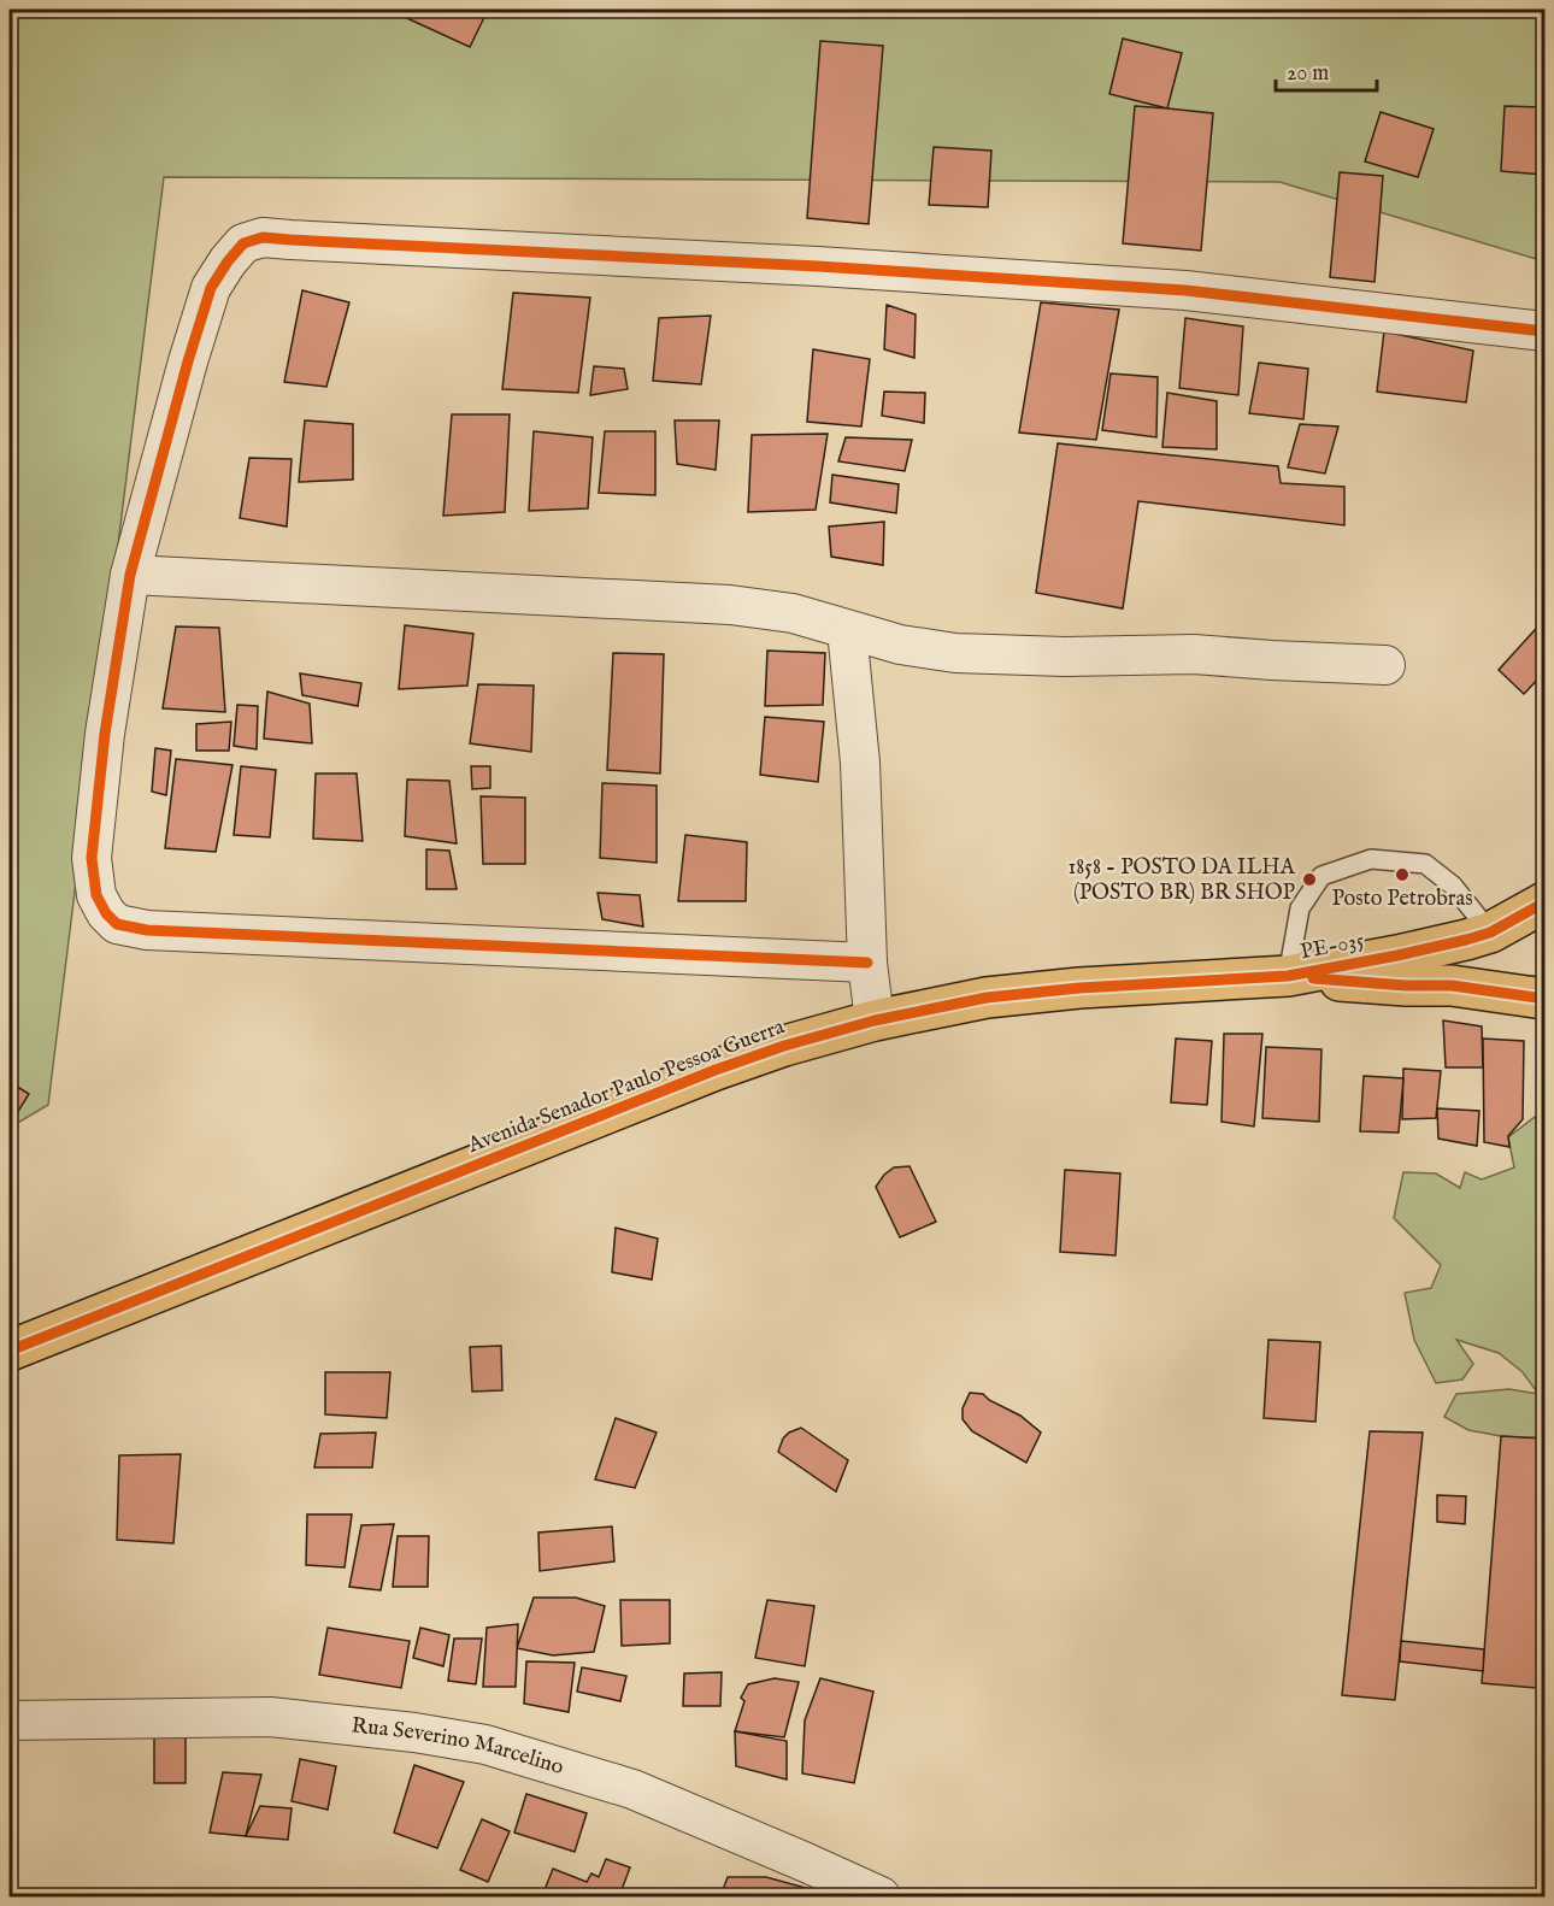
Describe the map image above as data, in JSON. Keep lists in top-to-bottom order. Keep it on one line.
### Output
{"streets":{"main road":["PE-035","Avenida Senador Paulo Pessoa Guerra"],"street":["Rua Severino Marcelino"]},"crossings":[["PE-035","Avenida Senador Paulo Pessoa Guerra"]],"places":["Posto Petrobras","1858 - POSTO DA ILHA (POSTO BR) BR SHOP"],"scale_bar":"20 m"}
